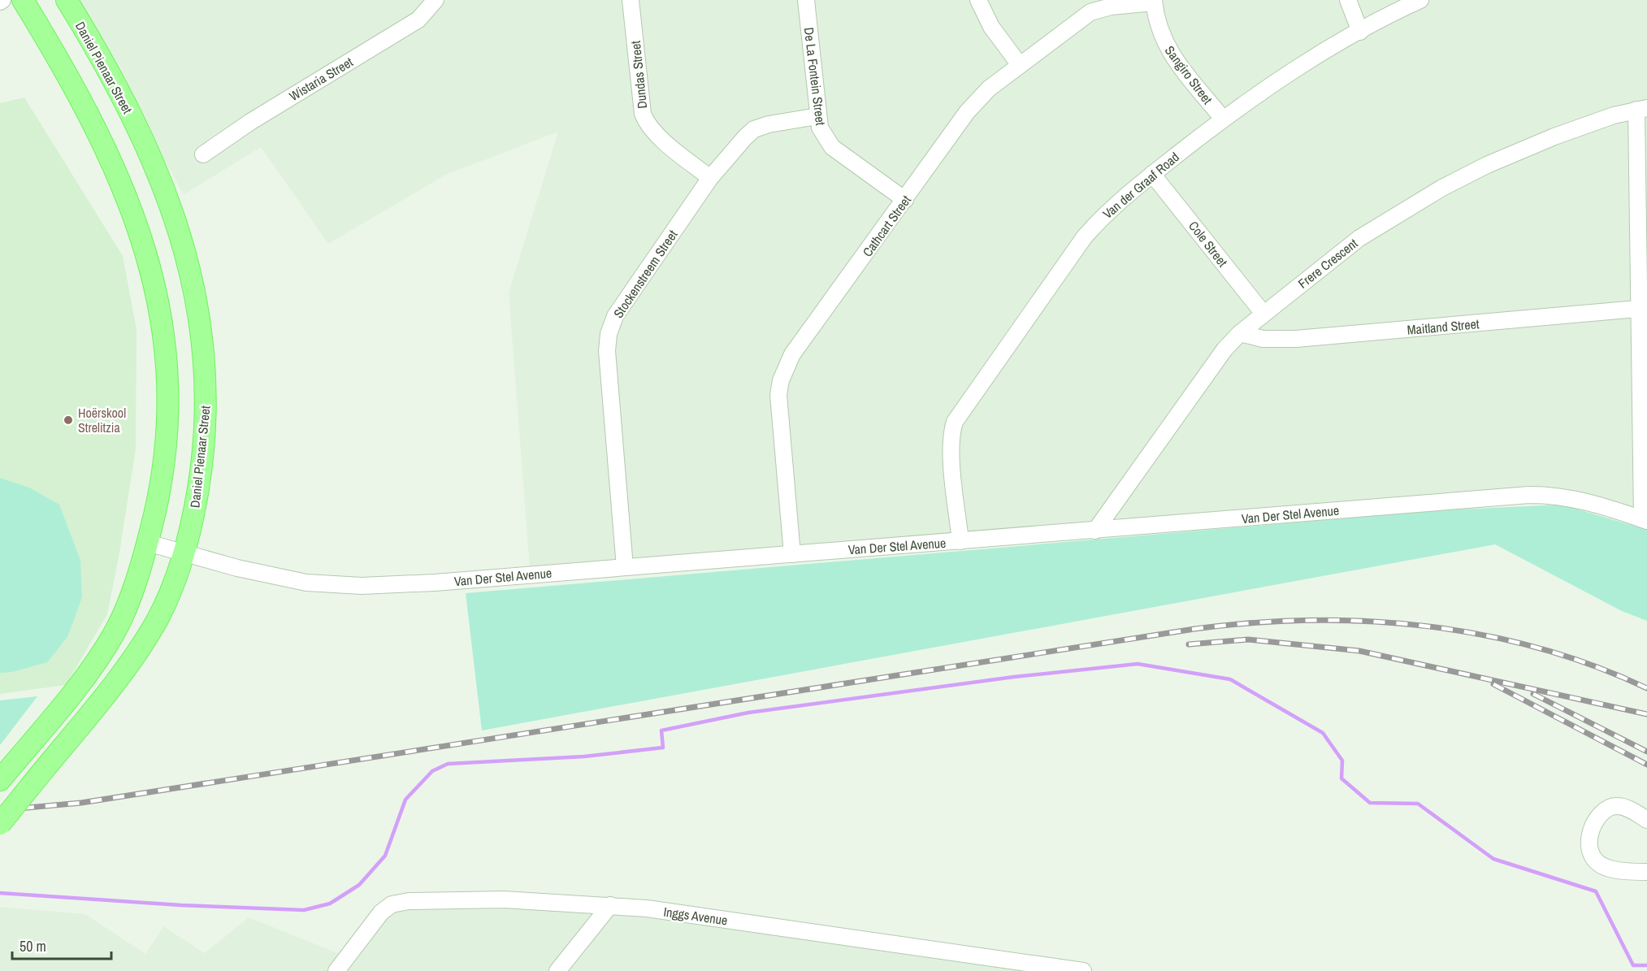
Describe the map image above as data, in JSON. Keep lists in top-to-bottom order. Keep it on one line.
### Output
{"streets":{"main road":["Daniel Pienaar Street"],"street":["Dundas Street","Sangiro Street","De La Fontein Street","Wistaria Street","Van der Graaf Road","Cathcart Street","Cole Street","Frere Crescent","Stockenstreem Street","Maitland Street","Van Der Stel Avenue","Inggs Avenue"]},"crossings":[["Daniel Pienaar Street","Van Der Stel Avenue"],["Dundas Street","Stockenstreem Street"],["Sangiro Street","Van der Graaf Road"],["Sangiro Street","Cathcart Street"],["De La Fontein Street","Cathcart Street"],["De La Fontein Street","Stockenstreem Street"],["Van der Graaf Road","Cole Street"],["Van der Graaf Road","Van Der Stel Avenue"],["Cathcart Street","Van Der Stel Avenue"],["Cole Street","Frere Crescent"],["Frere Crescent","Maitland Street"],["Frere Crescent","Van Der Stel Avenue"],["Stockenstreem Street","Van Der Stel Avenue"]],"places":["Hoërskool Strelitzia"],"scale_bar":"50 m"}
